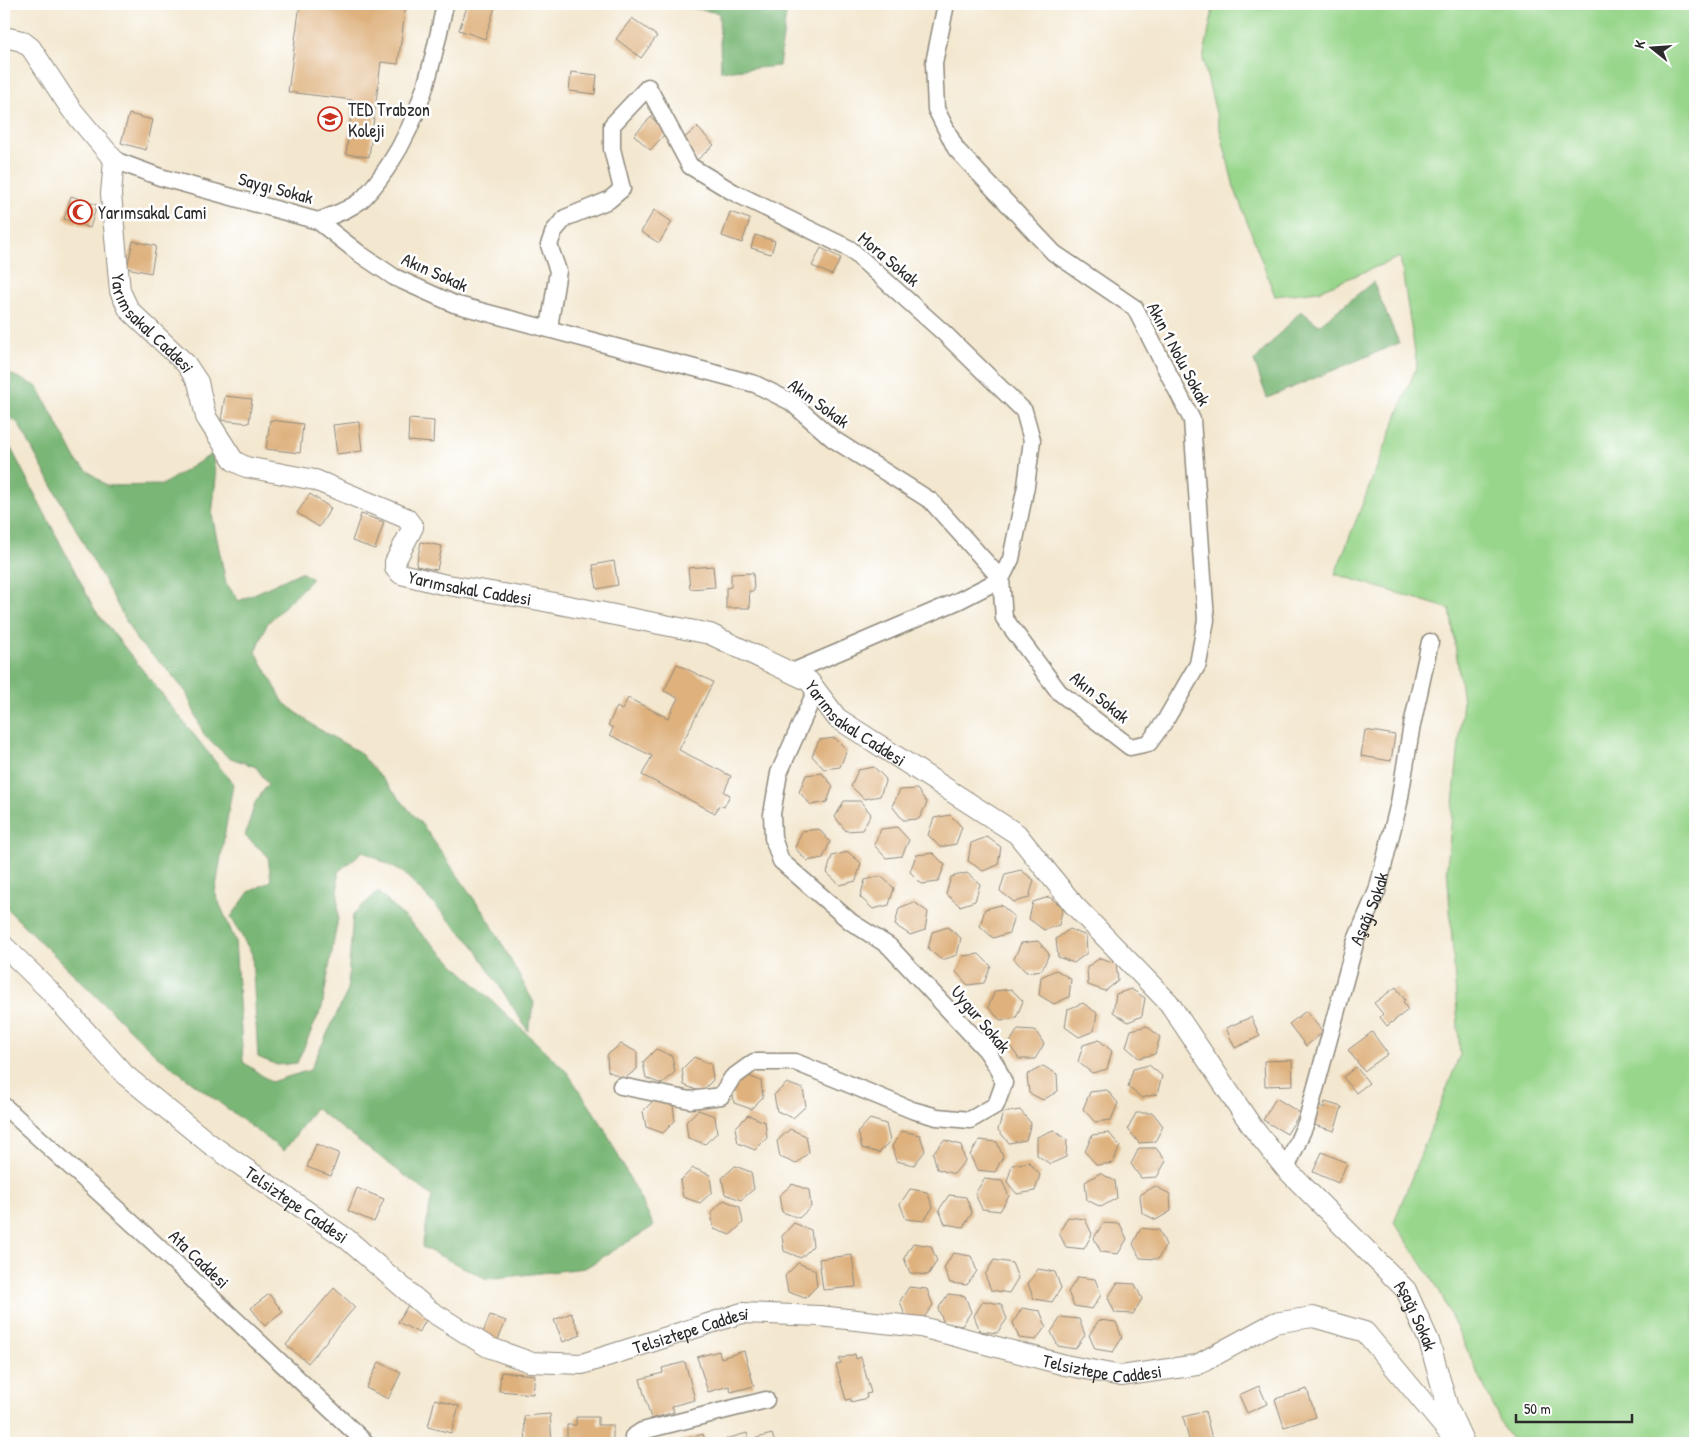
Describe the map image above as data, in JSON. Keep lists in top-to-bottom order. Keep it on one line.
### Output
{"streets":{"street":["Saygı Sokak","Mora Sokak","Akın Sokak","Yarımsakal Caddesi","Akın 1 Nolu Sokak","Aşağı Sokak","Uygur Sokak","Telsiztepe Caddesi","Ata Caddesi"]},"crossings":[["Saygı Sokak","Akın Sokak"],["Saygı Sokak","Yarımsakal Caddesi"],["Mora Sokak","Akın Sokak"],["Akın Sokak","Akın 1 Nolu Sokak"],["Yarımsakal Caddesi","Aşağı Sokak"],["Yarımsakal Caddesi","Uygur Sokak"]],"places":{"school or university":["TED Trabzon Koleji"],"mosque":["Yarımsakal Cami"]},"scale_bar":"50 m","north":"left"}
